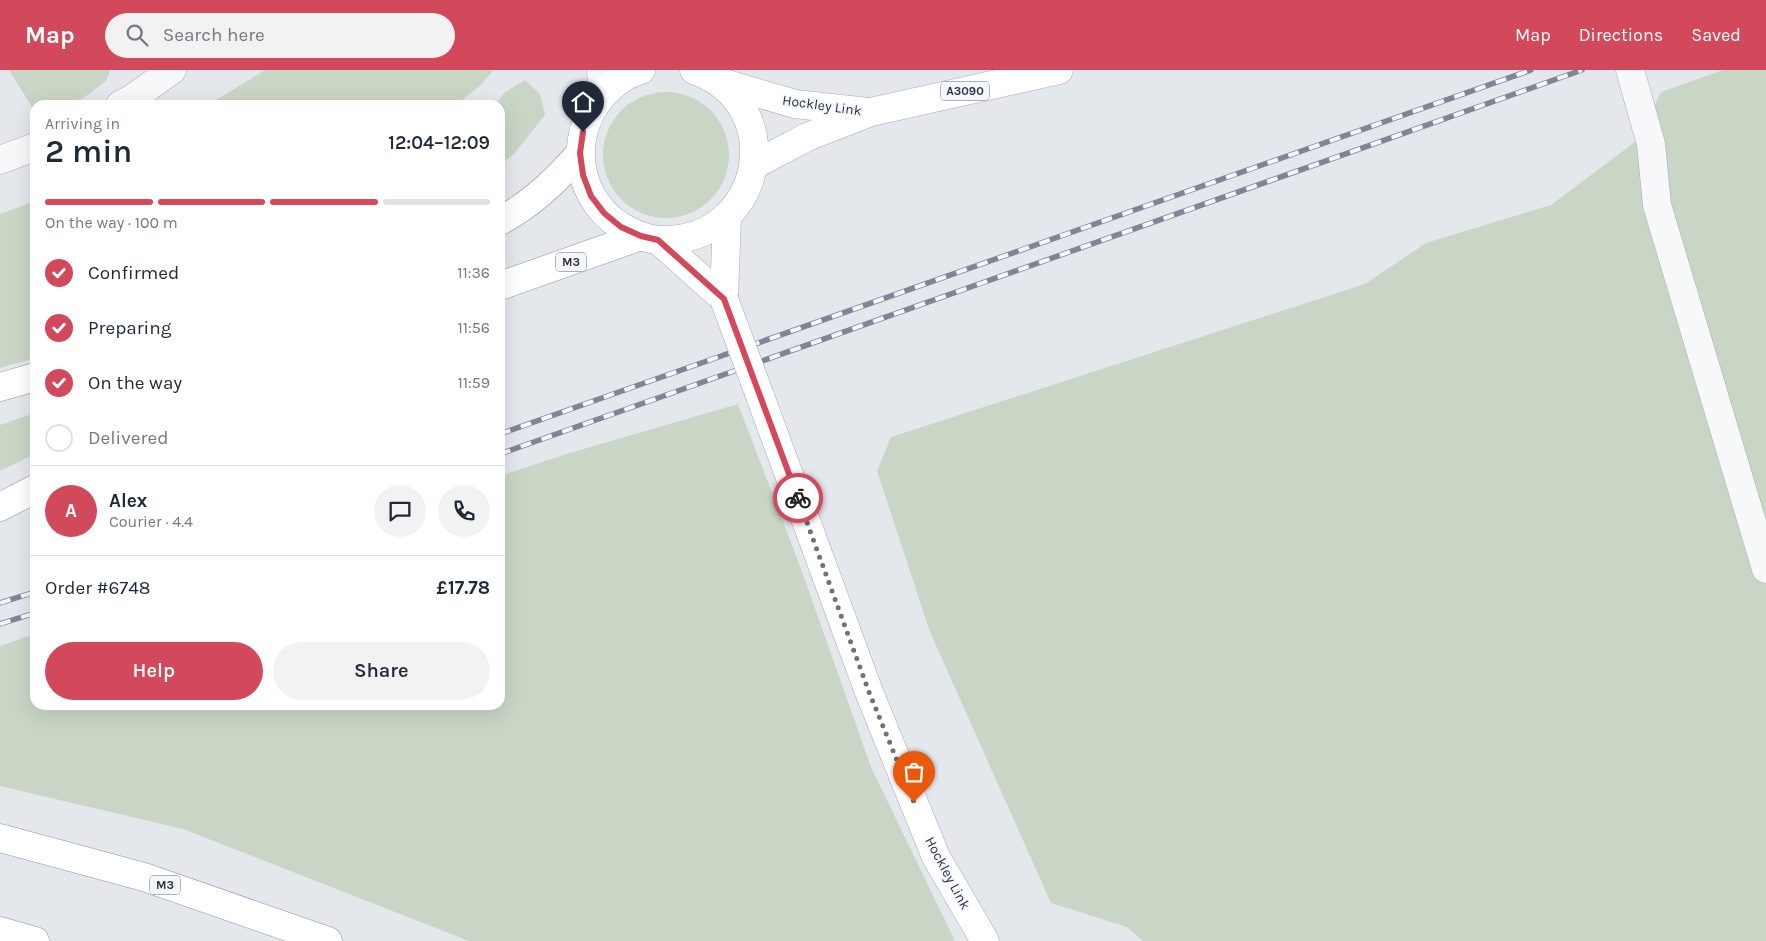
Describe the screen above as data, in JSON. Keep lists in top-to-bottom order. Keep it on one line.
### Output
{"streets":{"main road":["A3090","Hockley Link","M3"]},"crossings":[["Hockley Link","M3"]],"page":{"header":"Map","search":"Search here","nav":["Map","Directions","Saved"],"heading":["2 min","Arriving in","12:04–12:09"],"panel":["Alex","Courier · 4.4","Order #6748","£17.78"],"bar":"On the way · 100 m","list":[["Confirmed","11:36"],["Preparing","11:56"],["On the way","11:59"],"Delivered"],"round":"A","buttons":["Help","Share"]}}
